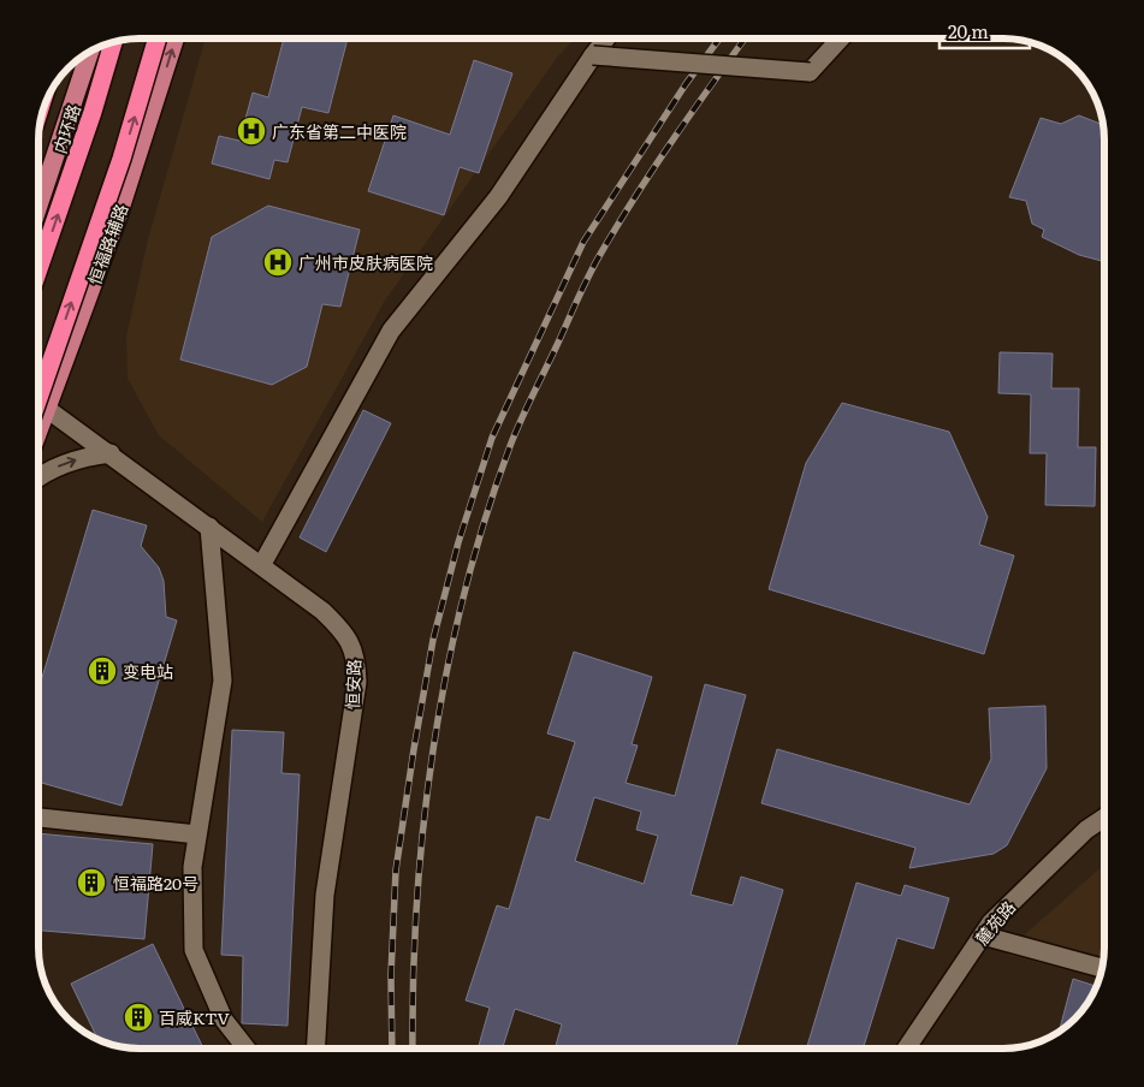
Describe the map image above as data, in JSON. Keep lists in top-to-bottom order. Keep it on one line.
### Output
{"streets":{"highway":["内环路"],"main road":["恒福路辅路"],"street":["恒安路","麓苑路"]},"crossings":[["恒福路辅路","恒安路"]],"places":{"hospital":["广东省第二中医院","广州市皮肤病医院"],"building":["变电站","恒福路20号","百威KTV"]},"scale_bar":"20 m"}
